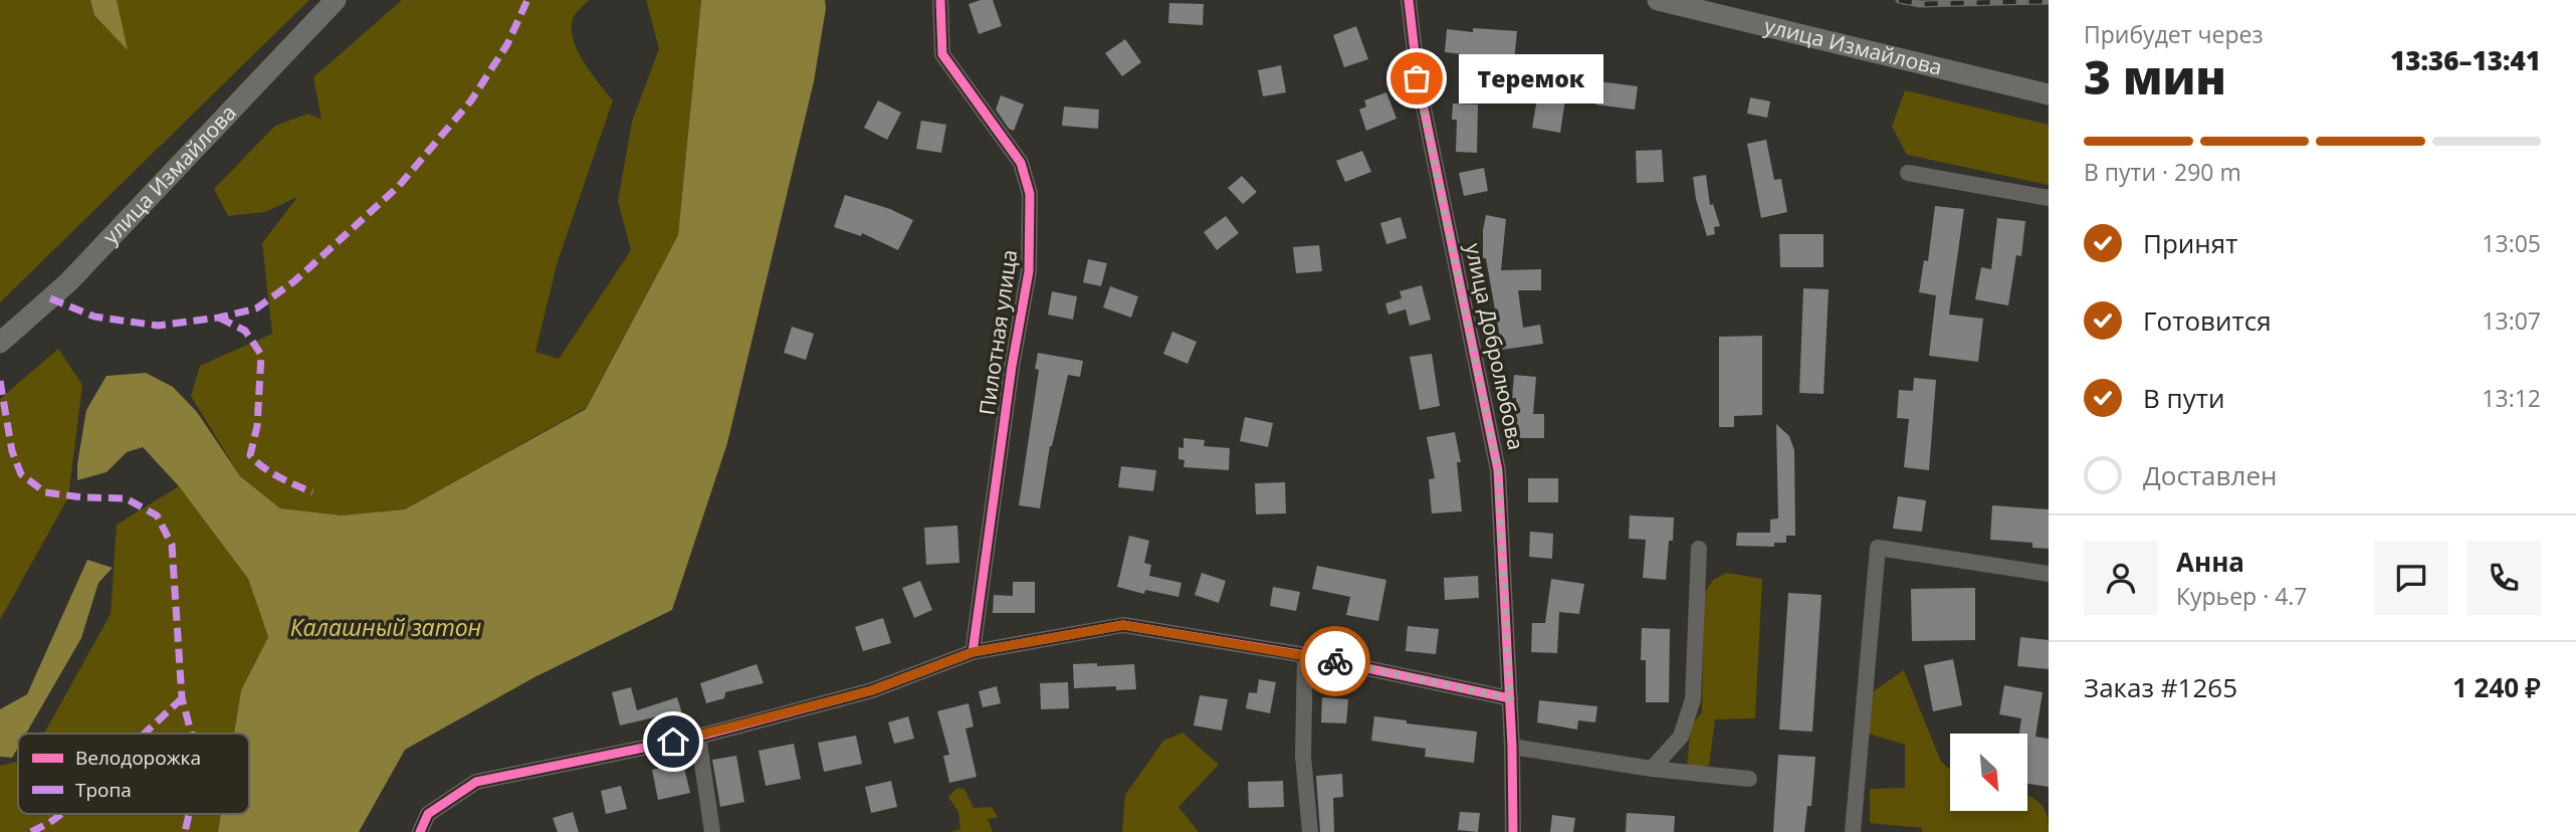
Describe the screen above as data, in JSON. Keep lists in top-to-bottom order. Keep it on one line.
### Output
{"streets":{"main road":["улица Измайлова"],"street":["Пилотная улица","улица Добролюбова"]},"water":["Калашный затон"],"places":["Теремок"],"legend":["Велодорожка","Тропа"],"north":"bottom right","page":{"heading":["3 мин","Прибудет через","13:36–13:41"],"panel":["Анна","Курьер · 4.7","Заказ #1265","1 240 ₽"],"bubble":"Теремок","bar":"В пути · 290 m","list":[["Принят","13:05"],["Готовится","13:07"],["В пути","13:12"],"Доставлен"]}}
